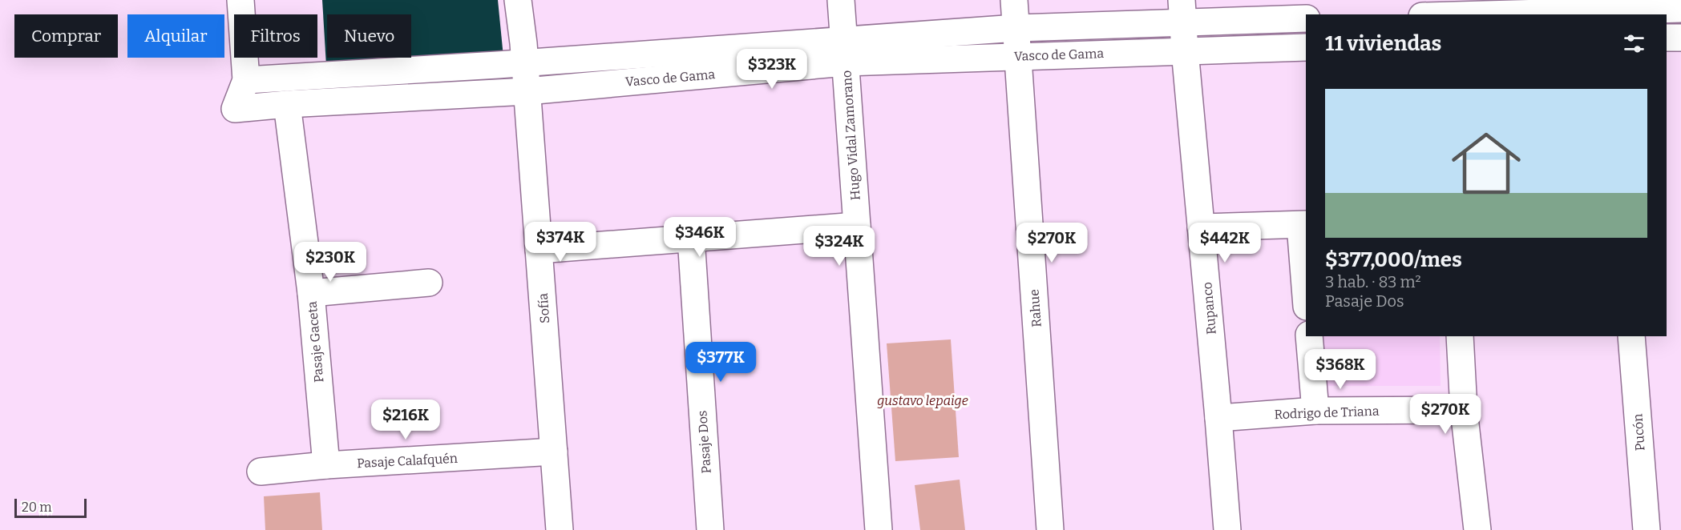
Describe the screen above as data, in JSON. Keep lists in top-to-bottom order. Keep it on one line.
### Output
{"streets":{"street":["Vasco de Gama","Hugo Vidal Zamorano","Sofía","Rahue","Rupanco","Pasaje Gaceta","Rodrigo de Triana","Pucón","Pasaje Dos","Pasaje Calafquén"]},"crossings":[["Vasco de Gama","Hugo Vidal Zamorano"],["Vasco de Gama","Sofía"],["Vasco de Gama","Rahue"],["Vasco de Gama","Rupanco"],["Vasco de Gama","Pasaje Gaceta"],["Sofía","Pasaje Calafquén"],["Rupanco","Rodrigo de Triana"],["Pasaje Gaceta","Pasaje Calafquén"]],"parks":["gustavo lepaige"],"scale_bar":"20 m","page":{"chip":["Comprar","Alquilar","Filtros","Nuevo"],"heading":"11 viviendas","price":["$323K","$346K","$374K","$270K","$442K","$324K","$230K","$377K","$368K","$270K","$216K"],"list":[{"name":"$377,000/mes","note":"3 hab. · 83 m² · Pasaje Dos"}],"scale":"20 m"}}
